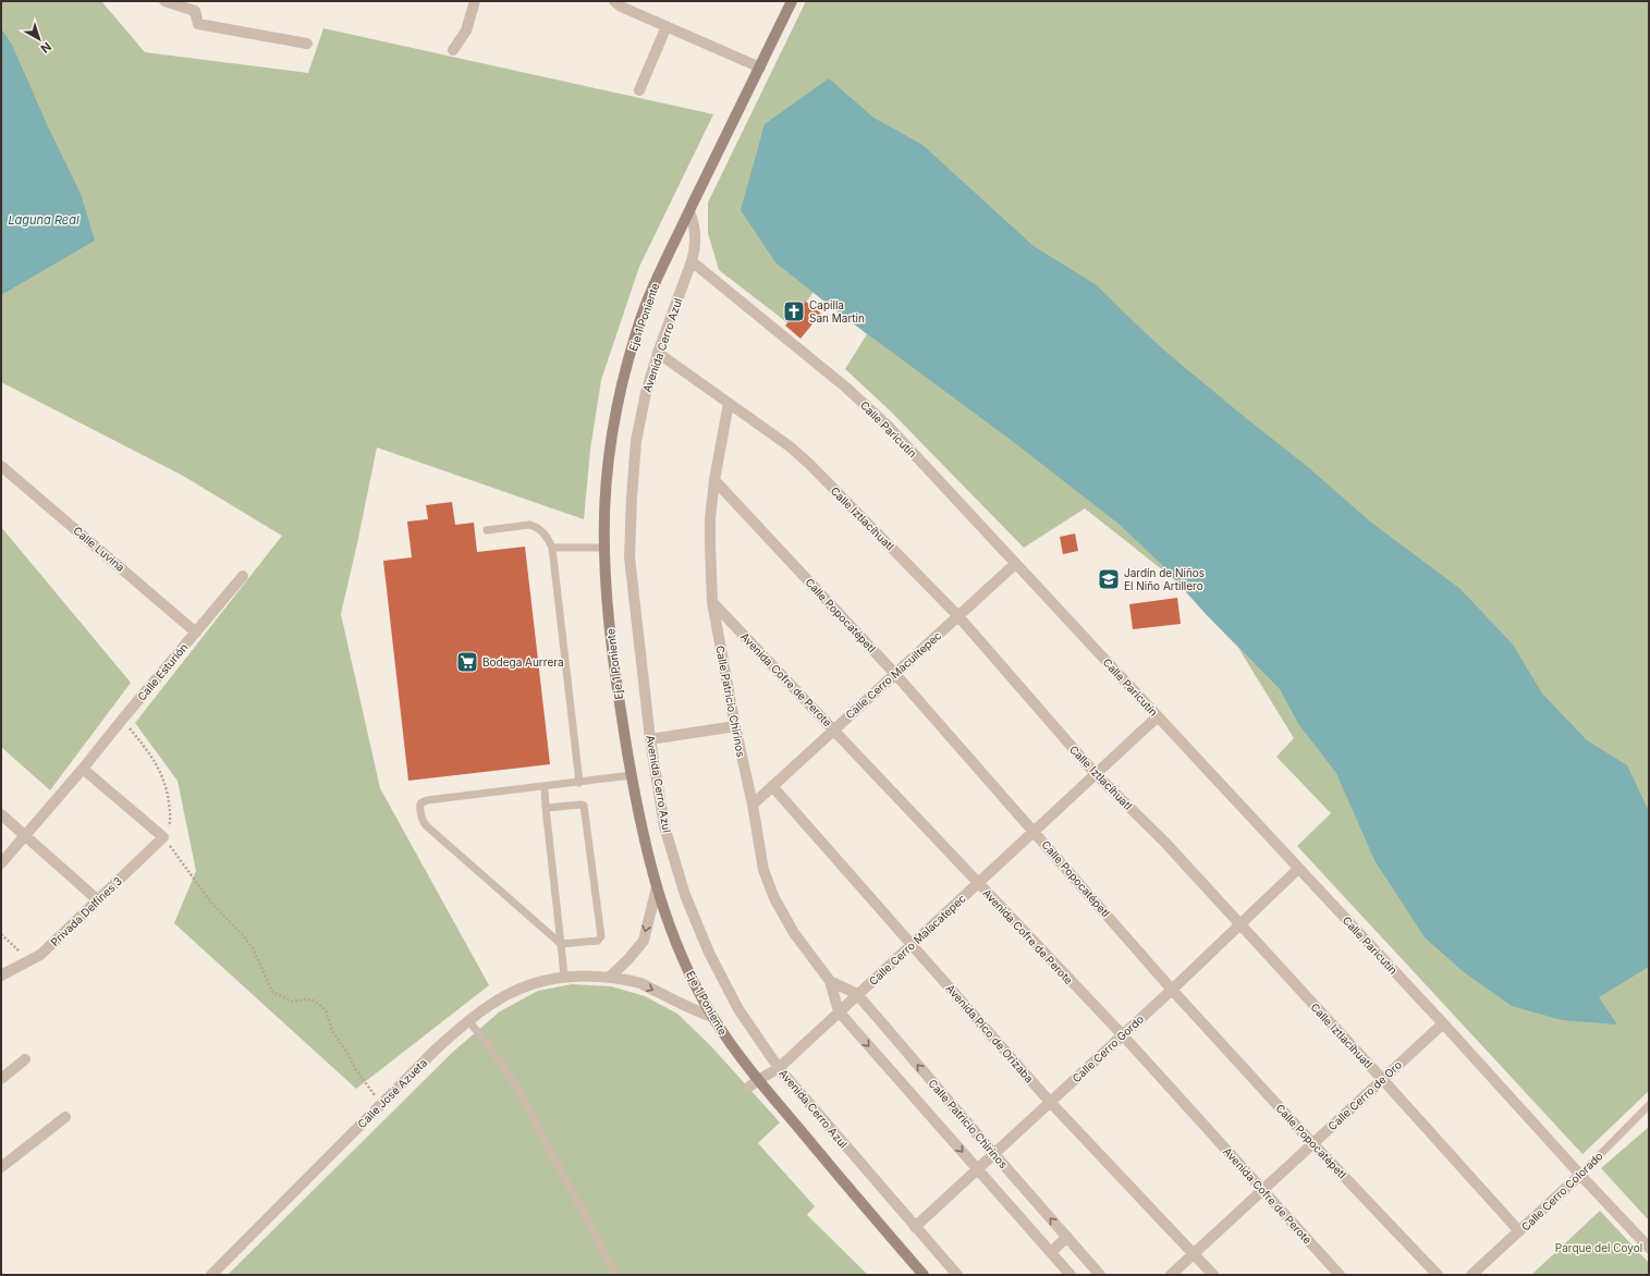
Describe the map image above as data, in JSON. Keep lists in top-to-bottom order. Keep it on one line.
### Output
{"streets":{"main road":["Eje 1 Poniente"],"street":["Avenida Cerro Azul","Calle Paricutín","Calle Iztlacíhuatl","Calle Luvina","Calle Popocatépetl","Calle Esturión","Calle Cerro Macuiltepec","Avenida Cofre de Perote","Calle Patricio Chirinos","Privada Delfines 3","Calle Cerro Malacatepec","Avenida Pico de Orizaba","Calle Cerro Gordo","Calle José Azueta","Calle Cerro de Oro","Calle Cerro Colorado"]},"crossings":[["Eje 1 Poniente","Calle Cerro Malacatepec"],["Eje 1 Poniente","Calle José Azueta"],["Avenida Cerro Azul","Calle Paricutín"],["Avenida Cerro Azul","Calle Iztlacíhuatl"],["Avenida Cerro Azul","Calle Cerro Malacatepec"],["Avenida Cerro Azul","Calle Cerro Gordo"],["Calle Paricutín","Calle Cerro Macuiltepec"],["Calle Paricutín","Calle Cerro Malacatepec"],["Calle Paricutín","Calle Cerro Gordo"],["Calle Paricutín","Calle Cerro de Oro"],["Calle Paricutín","Calle Cerro Colorado"],["Calle Iztlacíhuatl","Calle Cerro Macuiltepec"],["Calle Iztlacíhuatl","Calle Patricio Chirinos"],["Calle Iztlacíhuatl","Calle Cerro Malacatepec"],["Calle Iztlacíhuatl","Calle Cerro Gordo"],["Calle Iztlacíhuatl","Calle Cerro de Oro"],["Calle Iztlacíhuatl","Calle Cerro Colorado"],["Calle Luvina","Calle Esturión"],["Calle Popocatépetl","Calle Cerro Macuiltepec"],["Calle Popocatépetl","Calle Patricio Chirinos"],["Calle Popocatépetl","Calle Cerro Malacatepec"],["Calle Popocatépetl","Calle Cerro Gordo"],["Calle Popocatépetl","Calle Cerro de Oro"],["Calle Cerro Macuiltepec","Avenida Cofre de Perote"],["Calle Cerro Macuiltepec","Calle Patricio Chirinos"],["Calle Cerro Macuiltepec","Avenida Pico de Orizaba"],["Avenida Cofre de Perote","Calle Patricio Chirinos"],["Avenida Cofre de Perote","Calle Cerro Malacatepec"],["Avenida Cofre de Perote","Calle Cerro Gordo"],["Avenida Cofre de Perote","Calle Cerro de Oro"],["Calle Patricio Chirinos","Calle Cerro Malacatepec"],["Calle Patricio Chirinos","Calle Cerro Gordo"],["Calle Cerro Malacatepec","Avenida Pico de Orizaba"],["Avenida Pico de Orizaba","Calle Cerro Gordo"],["Avenida Pico de Orizaba","Calle Cerro de Oro"]],"water":["Laguna Real"],"parks":["Parque del Coyol"],"places":{"church":["Capilla San Martin"],"school or university":["Jardín de Niños El Niño Artillero"],"supermarket":["Bodega Aurrera"]},"north":"bottom right"}
